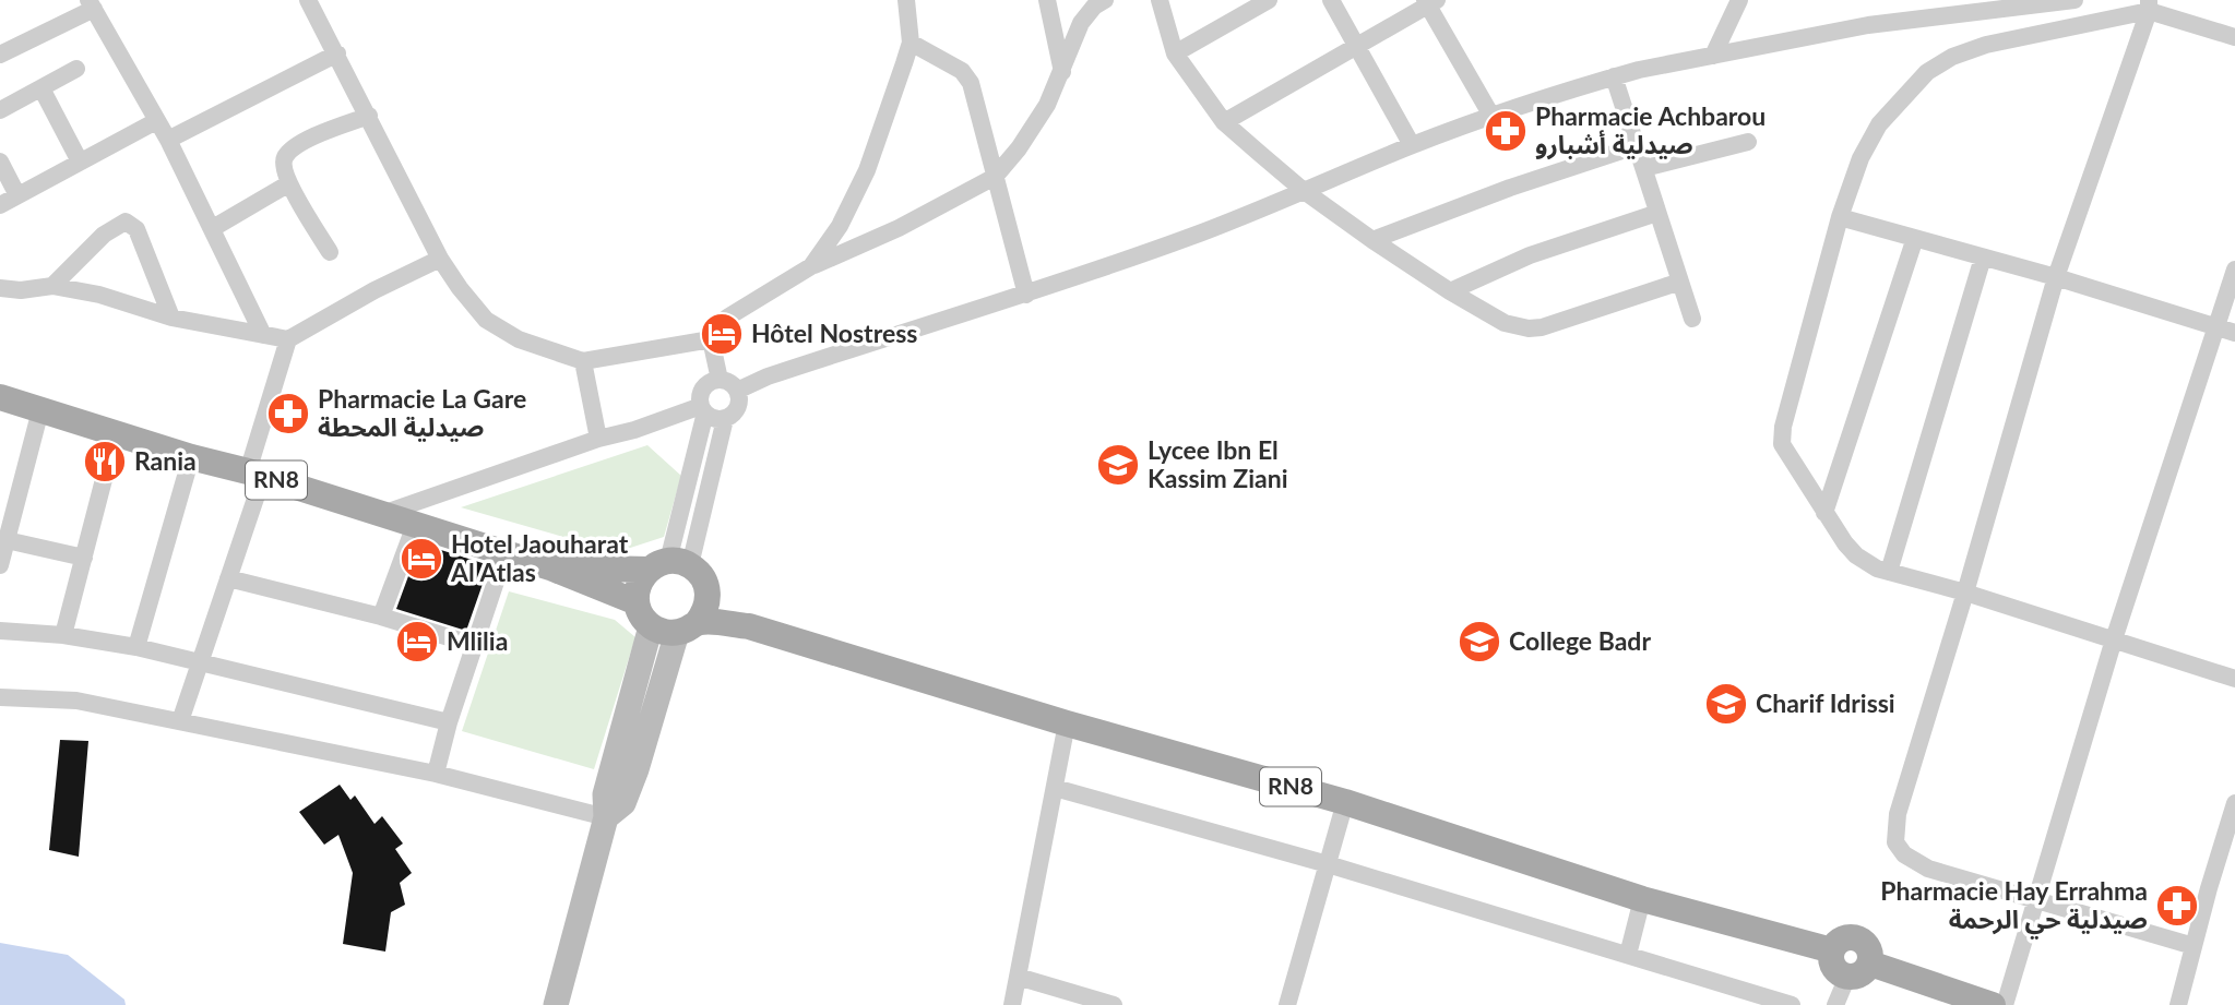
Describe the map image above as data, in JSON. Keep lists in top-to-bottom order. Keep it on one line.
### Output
{"streets":{"main road":["RN8"]},"places":{"pharmacy":["Pharmacie Achbarou صيدلية أشبارو","Pharmacie La Gare صيدلية المحطة","Pharmacie Hay Errahma صيدلية حي الرحمة"],"hotel":["Hôtel Nostress","Hotel Jaouharat Al Atlas","Mlilia"],"restaurant":["Rania"],"school or university":["Lycee Ibn El Kassim Ziani","College Badr","Charif Idrissi"]}}
